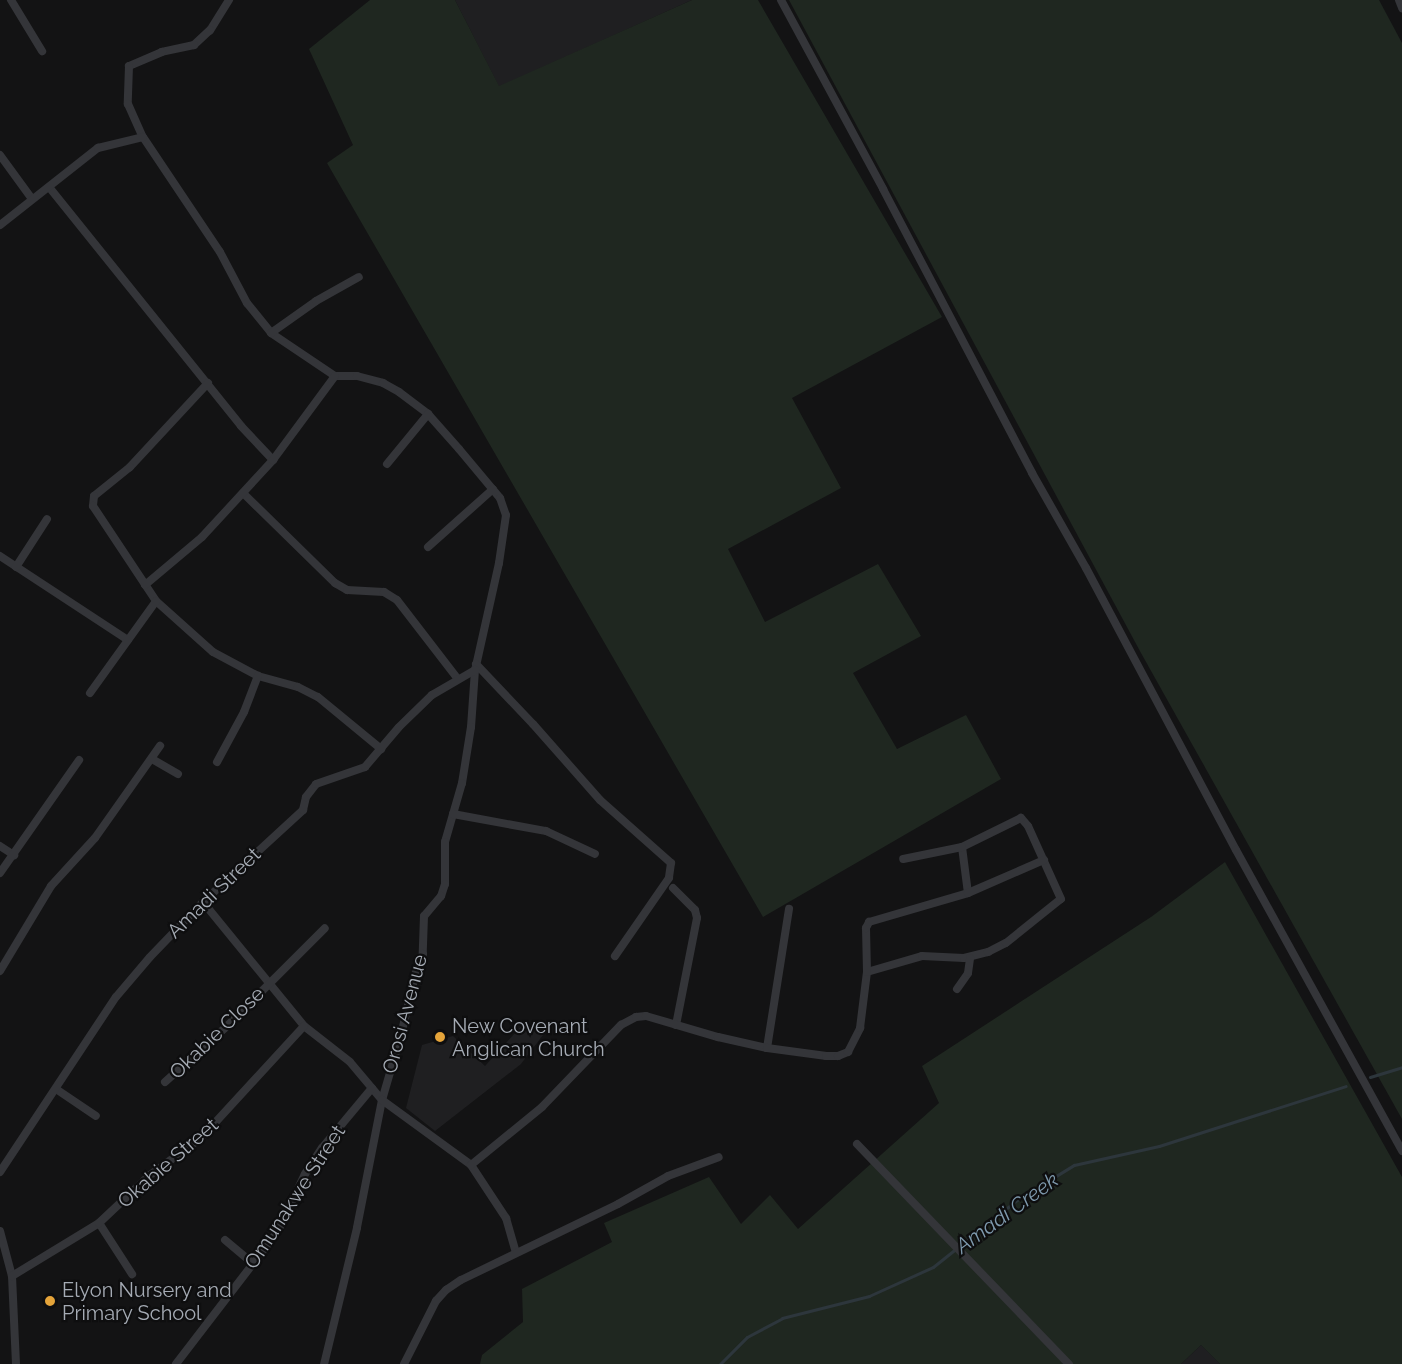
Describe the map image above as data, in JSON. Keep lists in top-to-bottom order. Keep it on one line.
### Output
{"streets":{"street":["Amadi Street","Orosi Avenue","Okabie Close","Okabie Street","Omunakwe Street"]},"crossings":[["Amadi Street","Orosi Avenue"]],"water":["Amadi Creek"],"places":["New Covenant Anglican Church","Elyon Nursery and Primary School"]}
